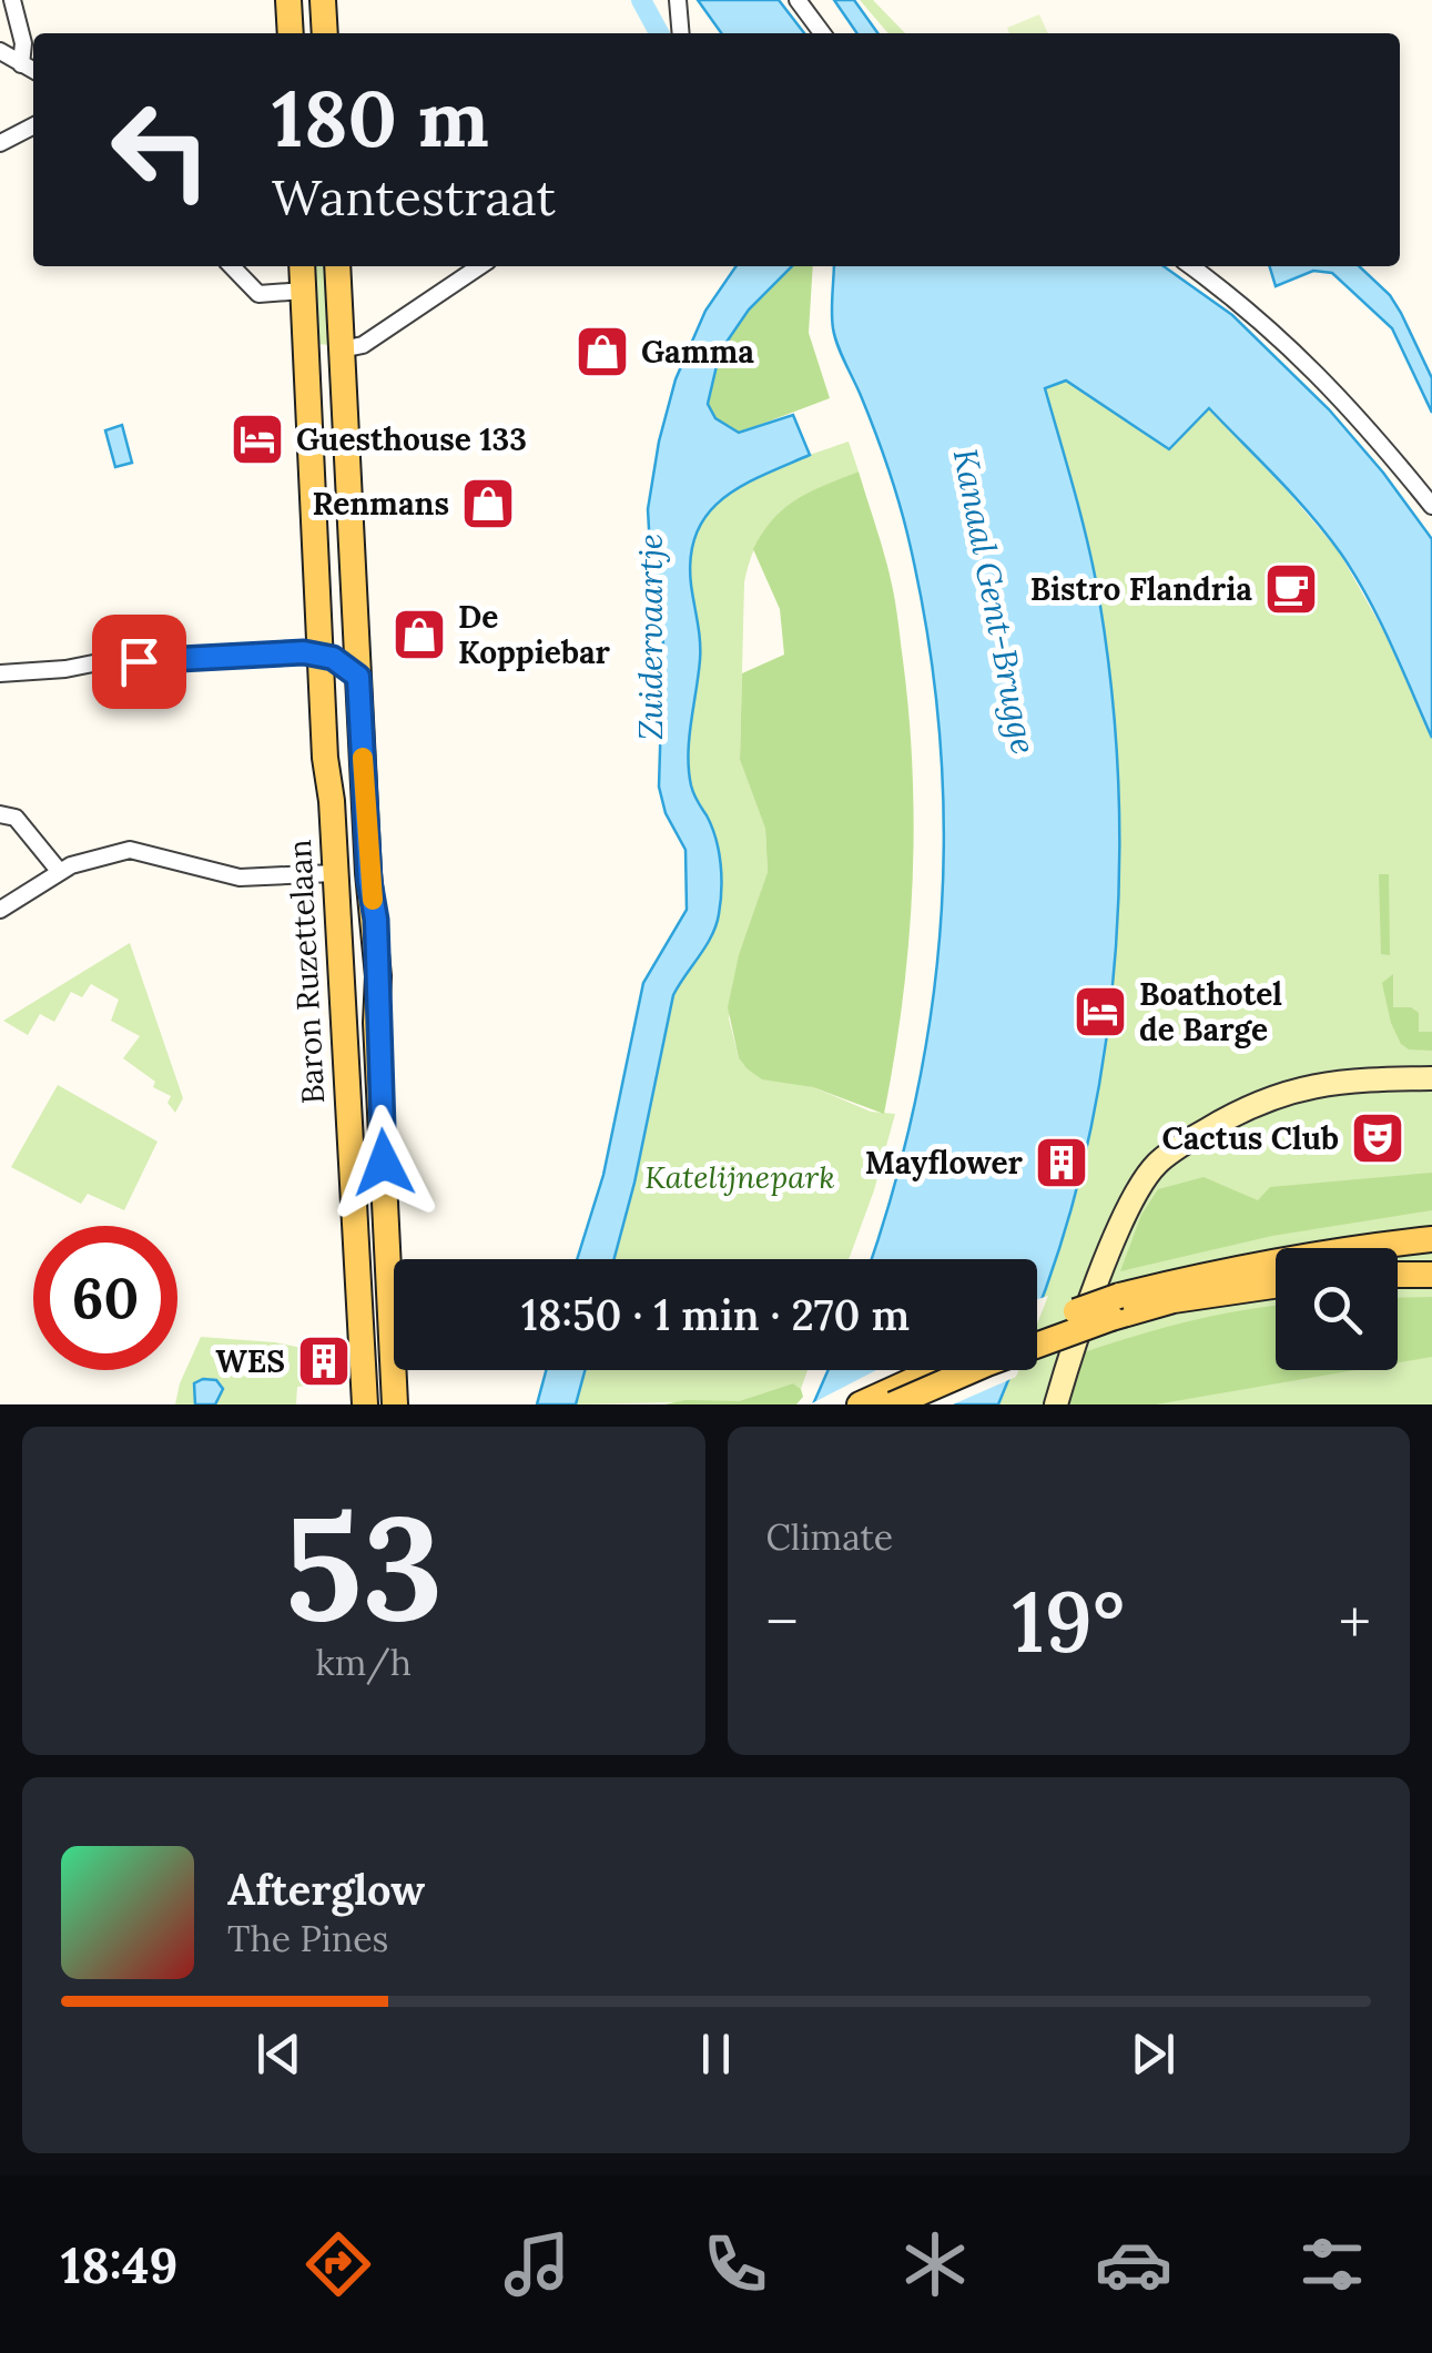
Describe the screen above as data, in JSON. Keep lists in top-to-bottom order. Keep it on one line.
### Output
{"streets":{"main road":["Baron Ruzettelaan"]},"water":["Kanaal Gent-Brugge","Zuidervaartje"],"parks":["Katelijnepark"],"places":{"shop":["Gamma","Renmans","De Koppiebar"],"hotel":["Guesthouse 133","Boathotel de Barge"],"cafe":["Bistro Flandria"],"theatre":["Cactus Club"],"building":["Mayflower","WES"]},"page":{"turn":["180 m","Wantestraat"],"limit":"60","trip":"18:50 · 1 min · 270 m","tile":[["53","km/h"],"Climate"],"heat":["−","19°","+"],"song":["Afterglow","The Pines"],"tabs":"18:49"}}
